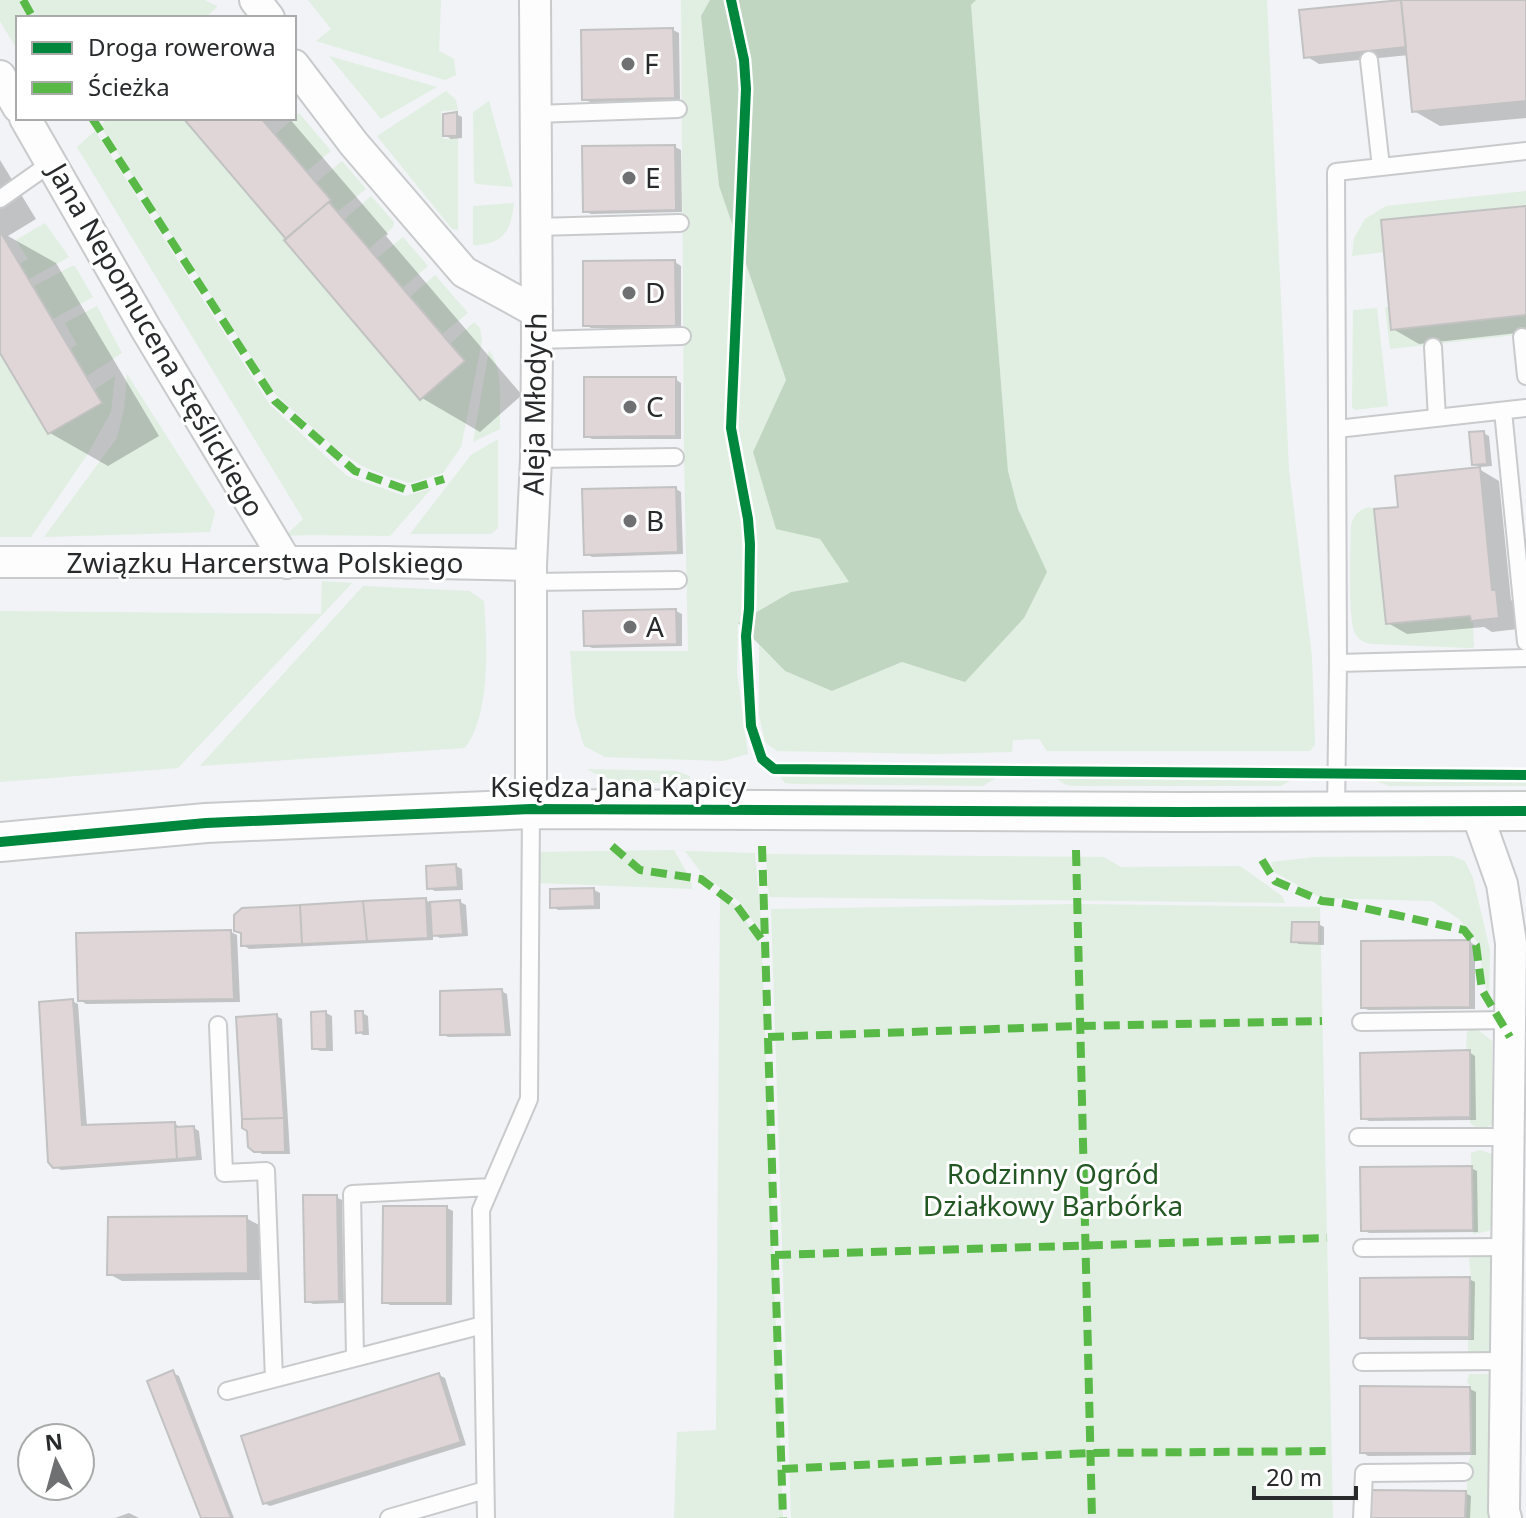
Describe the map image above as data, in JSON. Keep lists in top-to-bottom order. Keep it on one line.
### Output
{"streets":{"street":["Jana Nepomucena Stęślickiego","Aleja Młodych","Związku Harcerstwa Polskiego","Księdza Jana Kapicy"]},"crossings":[["Jana Nepomucena Stęślickiego","Związku Harcerstwa Polskiego"],["Aleja Młodych","Związku Harcerstwa Polskiego"],["Aleja Młodych","Księdza Jana Kapicy"]],"parks":["Rodzinny Ogród Działkowy Barbórka"],"places":["F","E","D","C","B","A"],"legend":["Droga rowerowa","Ścieżka"],"scale_bar":"20 m","north":"top"}
